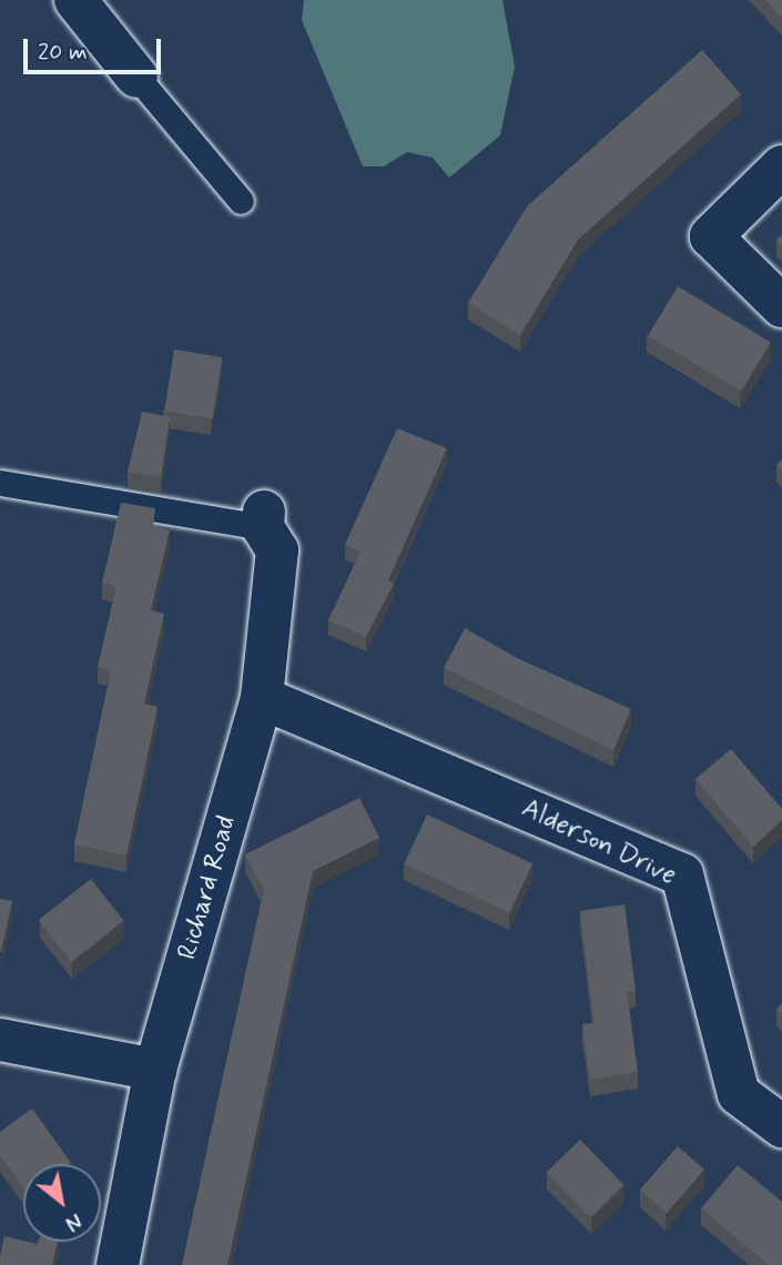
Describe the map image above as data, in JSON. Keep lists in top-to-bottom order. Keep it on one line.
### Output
{"streets":{"street":["Alderson Drive","Richard Road"]},"crossings":[["Alderson Drive","Richard Road"]],"scale_bar":"20 m","north":"bottom right"}
